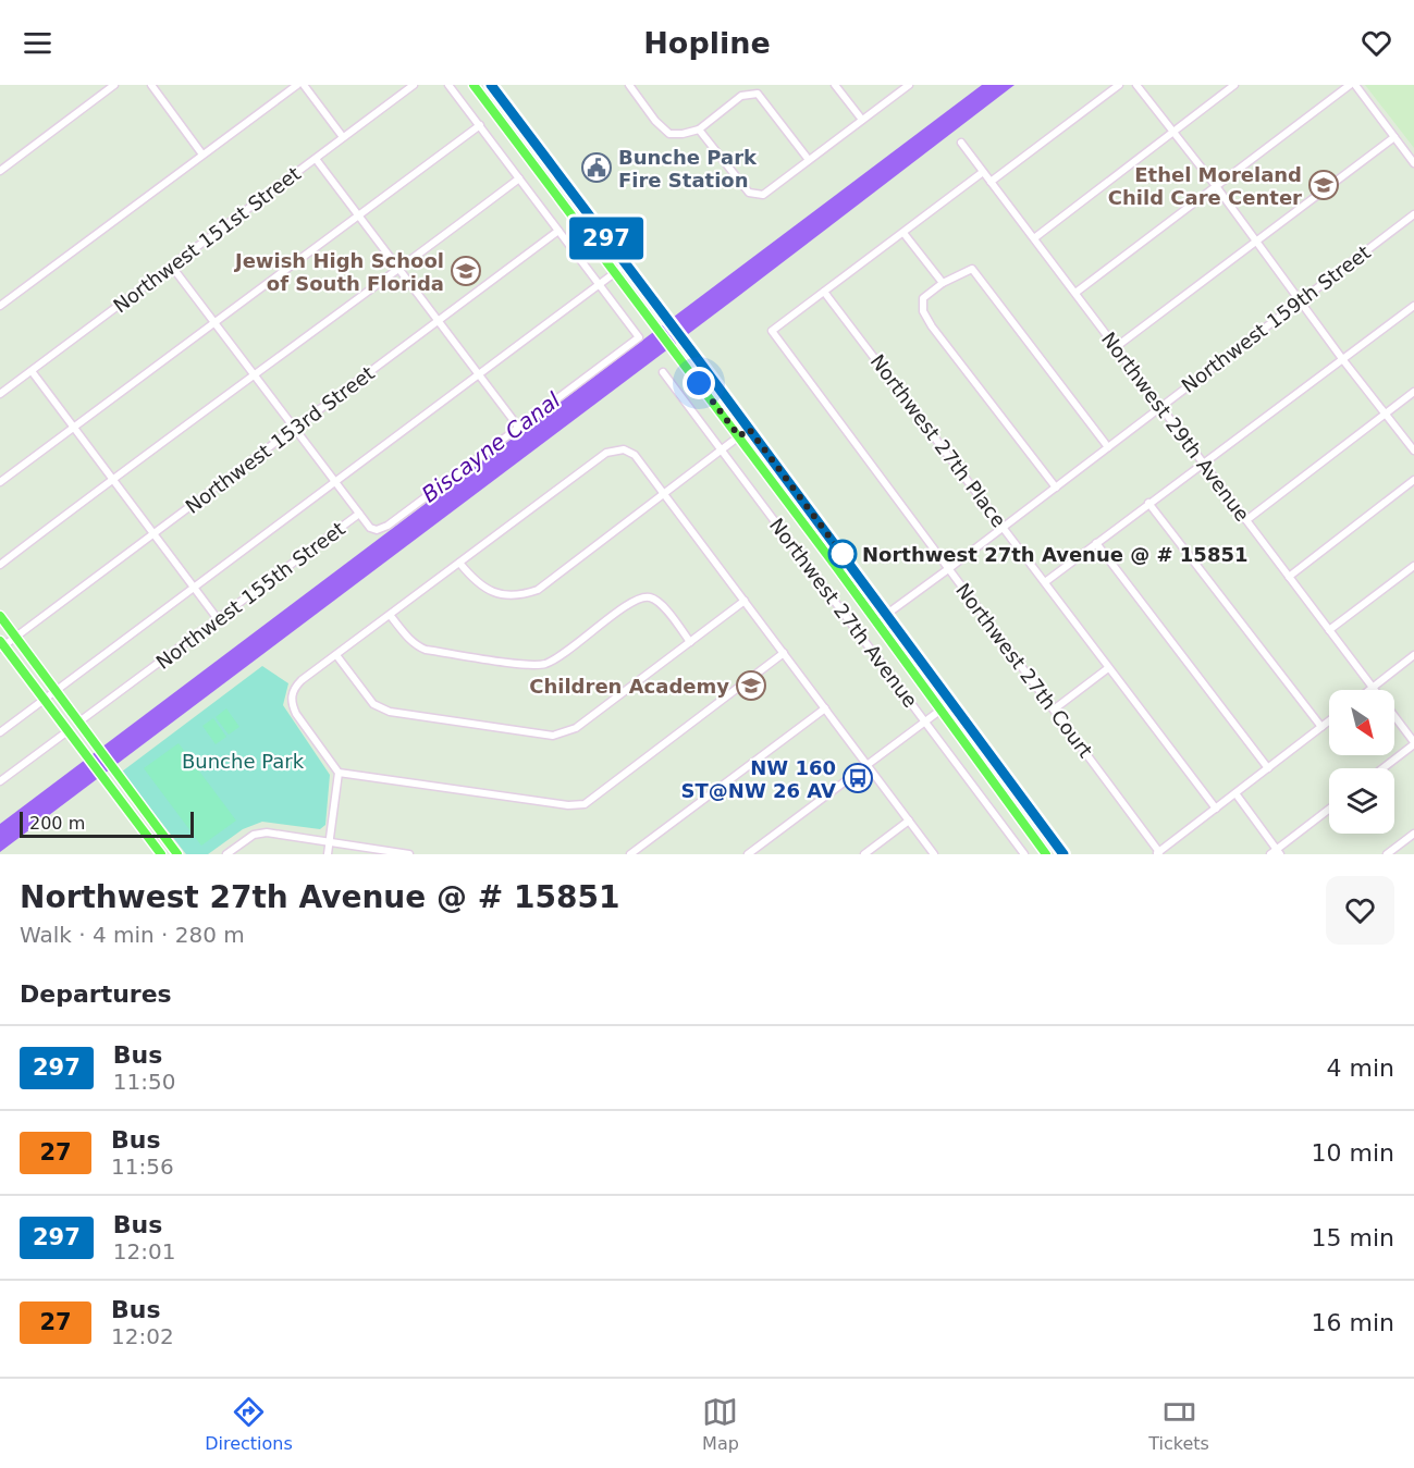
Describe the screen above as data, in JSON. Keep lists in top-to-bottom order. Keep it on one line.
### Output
{"streets":{"main road":["Northwest 27th Avenue"],"street":["Northwest 151st Street","Northwest 159th Street","Northwest 29th Avenue","Northwest 153rd Street","Northwest 27th Place","Northwest 155th Street","Northwest 27th Court"]},"crossings":[["Northwest 159th Street","Northwest 29th Avenue"],["Northwest 159th Street","Northwest 27th Place"],["Northwest 159th Street","Northwest 27th Avenue"],["Northwest 159th Street","Northwest 27th Court"],["Northwest 27th Place","Northwest 27th Court"]],"water":["Biscayne Canal"],"parks":["Bunche Park"],"places":{"public building":["Bunche Park Fire Station"],"school or university":["Ethel Moreland Child Care Center","Jewish High School of South Florida","Children Academy"],"other":["Northwest 27th Avenue @ # 15851"],"bus stop":["NW 160 ST@NW 26 AV"]},"lines":["bus line 297"],"scale_bar":"200 m","north":"bottom right","page":{"header":"Hopline","on_map":"297","scale":"200 m","heading":[["Northwest 27th Avenue @ # 15851","Walk · 4 min · 280 m"],"Departures"],"list":[{"mark":"297","name":"Bus","note":"11:50","value":"4 min"},{"mark":"27","name":"Bus","note":"11:56","value":"10 min"},{"mark":"297","name":"Bus","note":"12:01","value":"15 min"},{"mark":"27","name":"Bus","note":"12:02","value":"16 min"}],"tabs":["Directions","Map","Tickets"]}}
